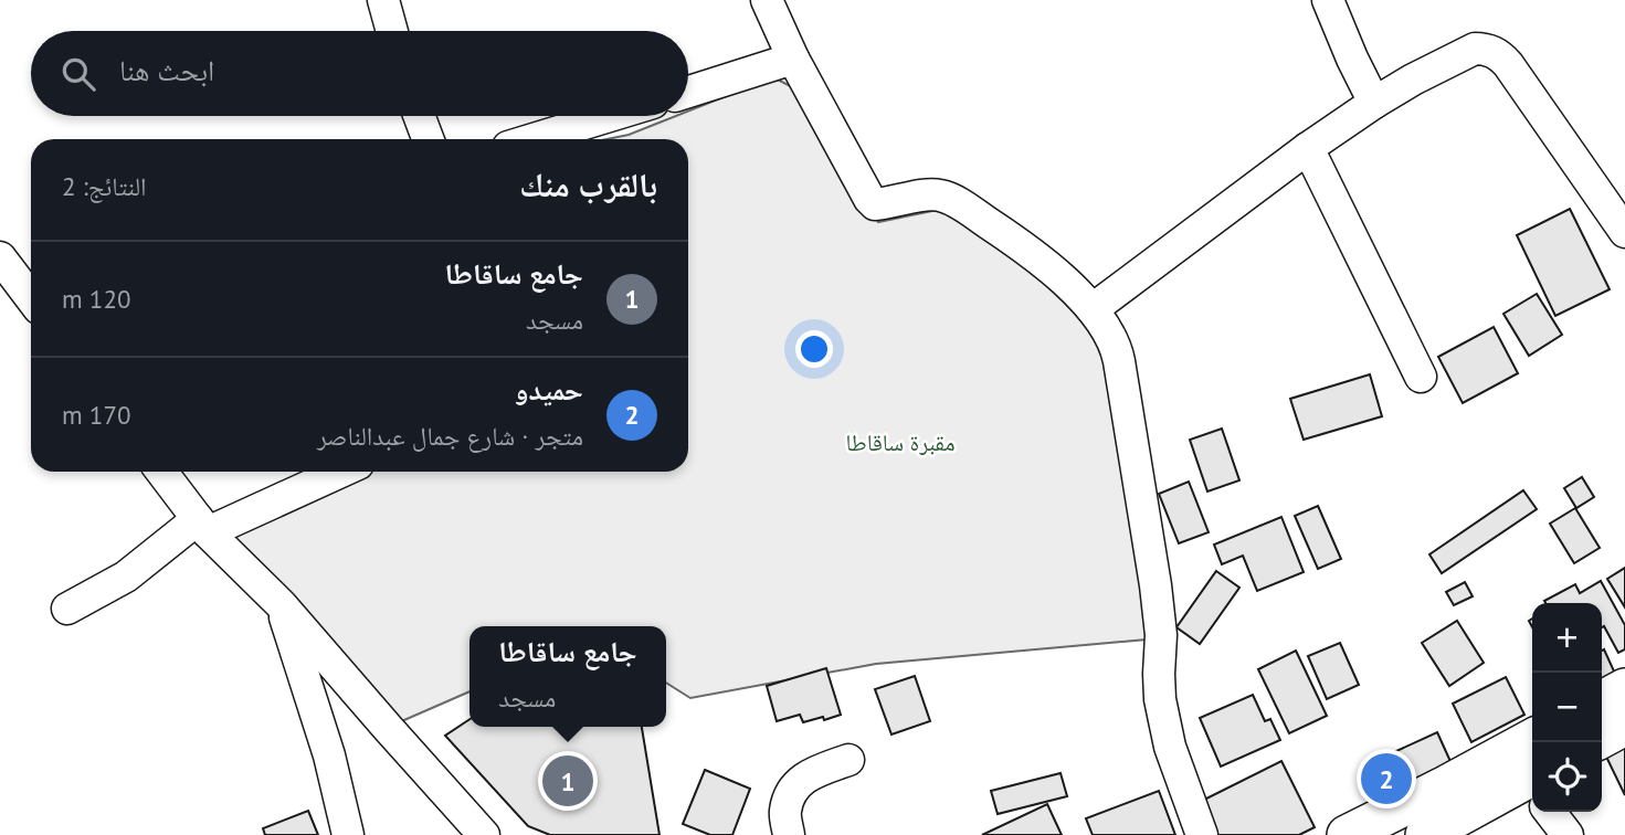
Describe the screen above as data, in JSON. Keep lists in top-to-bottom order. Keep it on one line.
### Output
{"parks":["مقبرة ساقاطا"],"page":{"search":"ابحث هنا","heading":["بالقرب منك","النتائج: 2"],"list":[{"mark":"1","name":"جامع ساقاطا","note":"مسجد","value":"120 m"},{"mark":"2","name":"حميدو","note":"متجر · شارع جمال عبدالناصر","value":"170 m"}],"map_buttons":["+","−"],"popup":["جامع ساقاطا","مسجد"],"pins":["2","1"]}}
